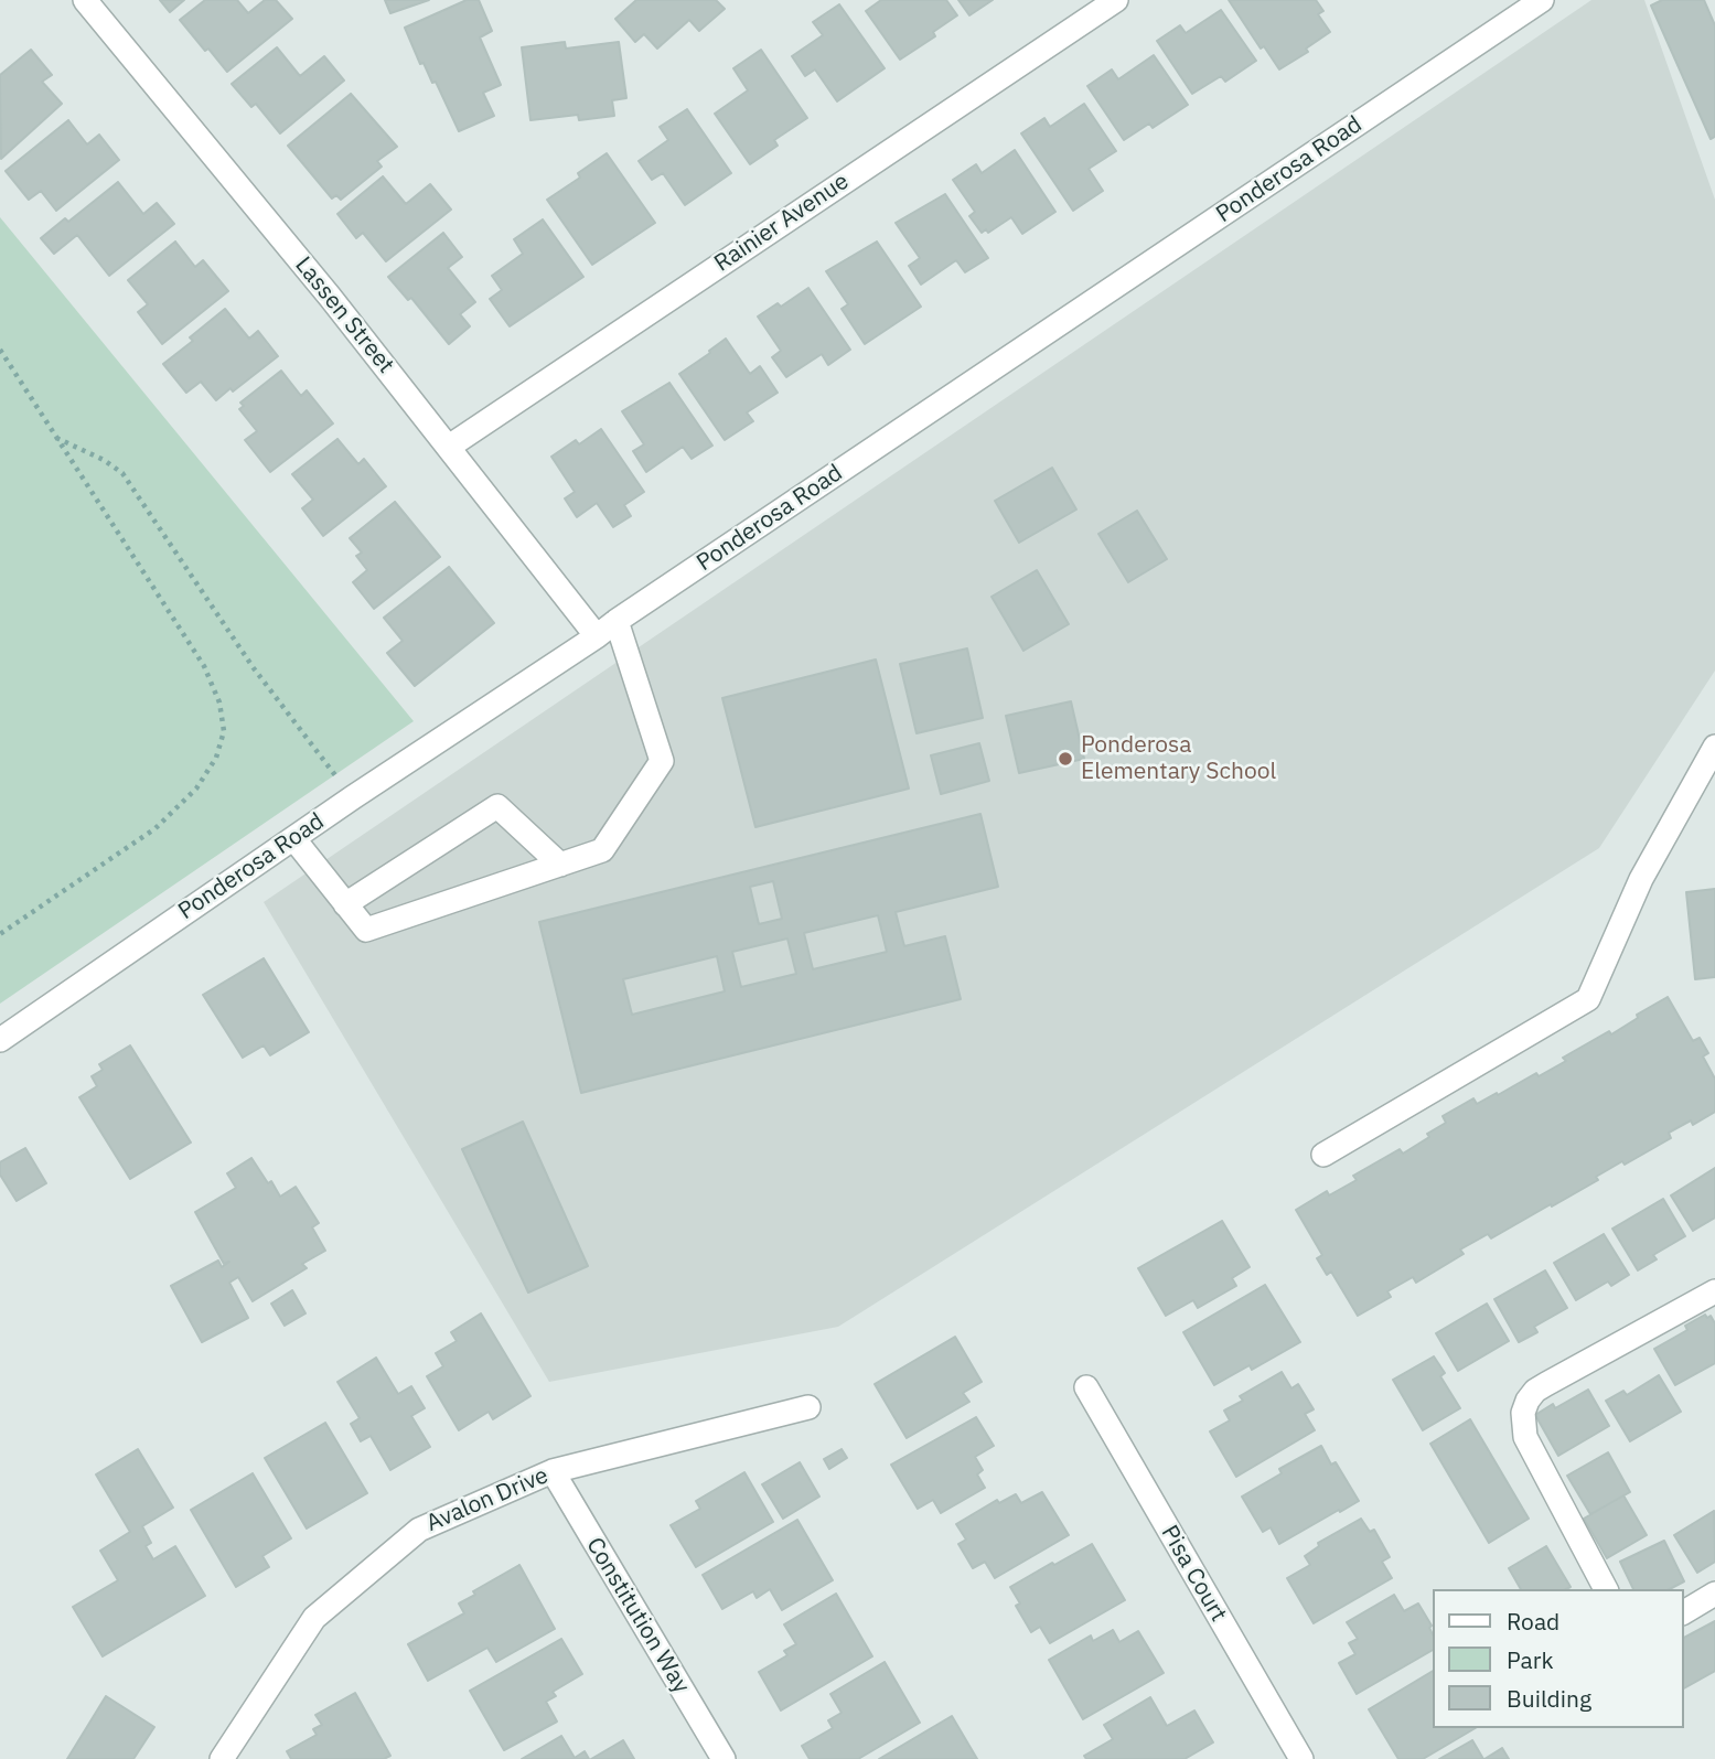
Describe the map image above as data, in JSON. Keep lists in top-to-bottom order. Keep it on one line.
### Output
{"streets":{"street":["Ponderosa Road","Rainier Avenue","Lassen Street","Avalon Drive","Pisa Court","Constitution Way"]},"crossings":[["Ponderosa Road","Lassen Street"],["Rainier Avenue","Lassen Street"],["Avalon Drive","Constitution Way"]],"places":["Ponderosa Elementary School"],"legend":["Road","Park","Building"]}
